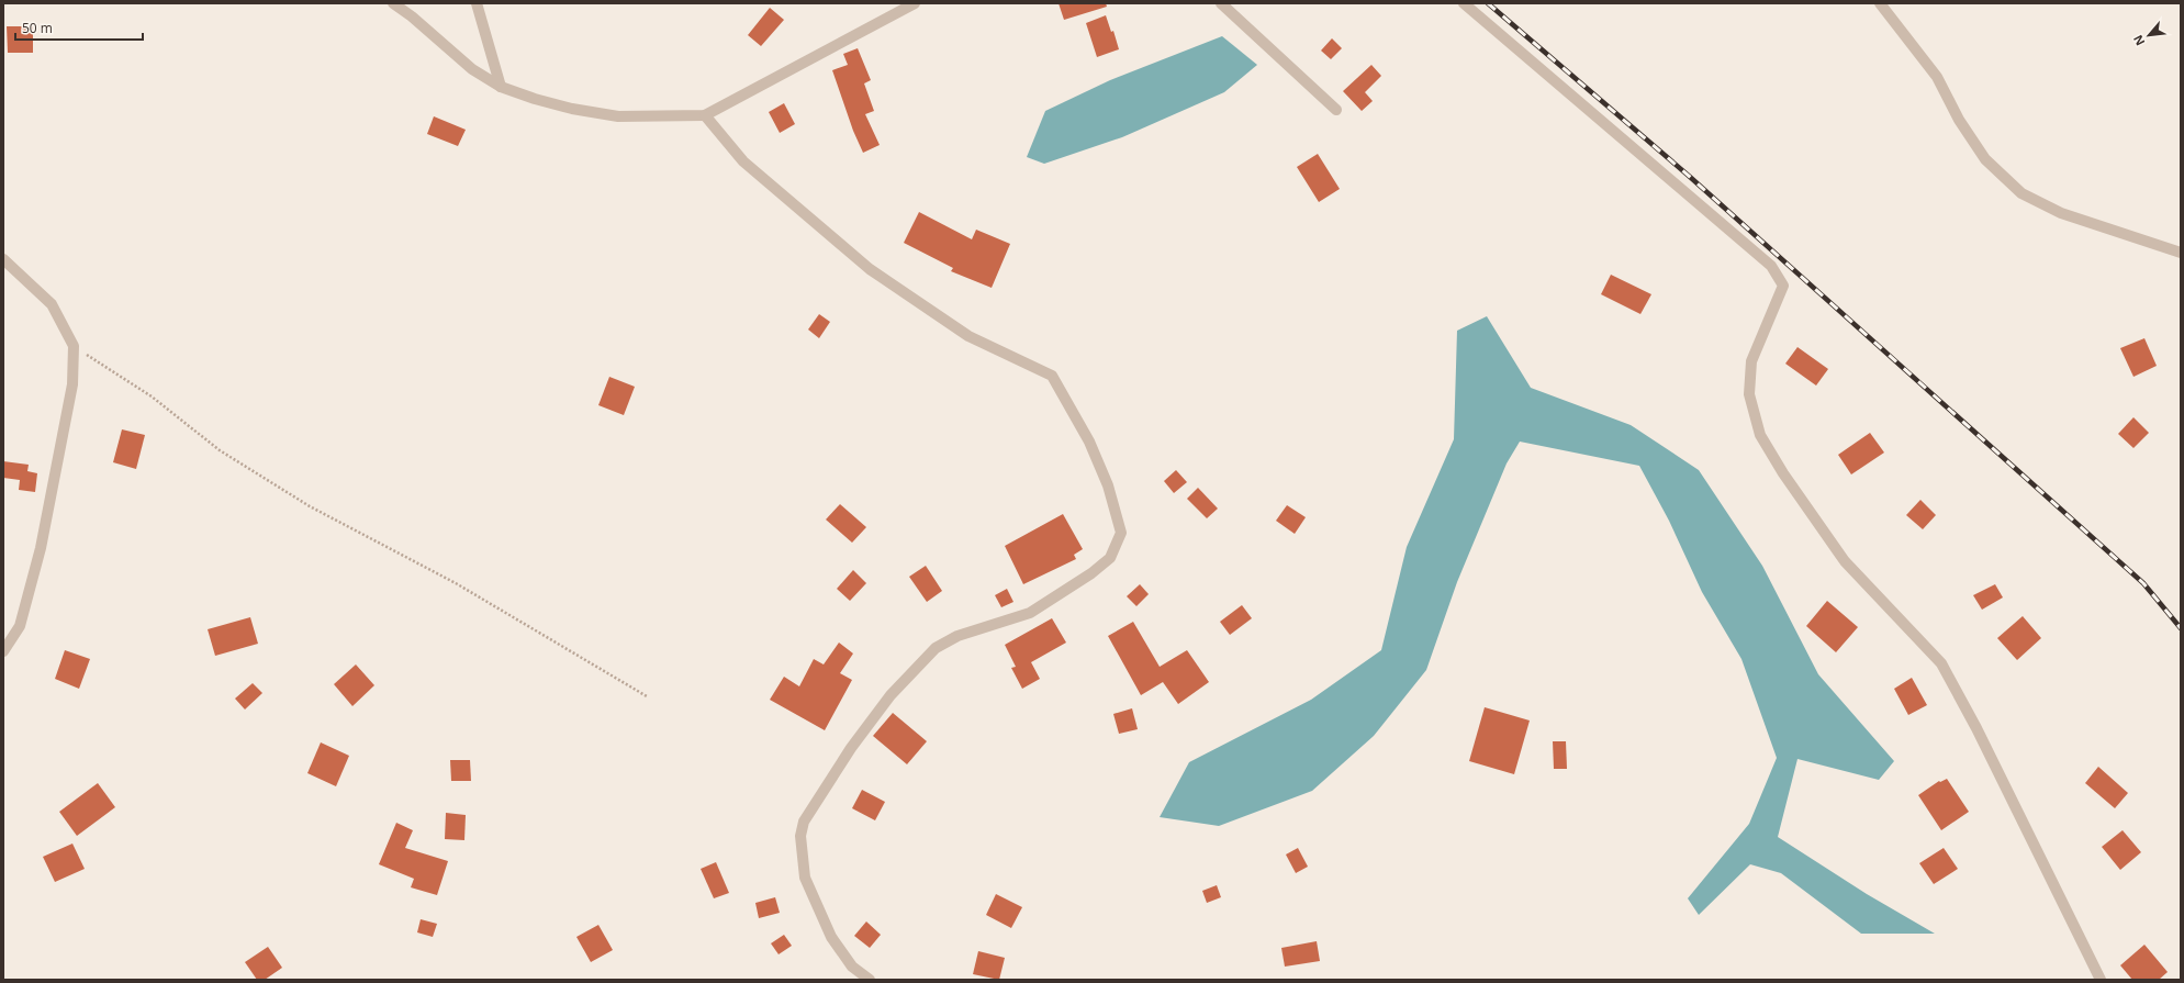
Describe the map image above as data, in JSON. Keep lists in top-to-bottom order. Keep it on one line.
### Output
{"scale_bar":"50 m","north":"bottom left"}
